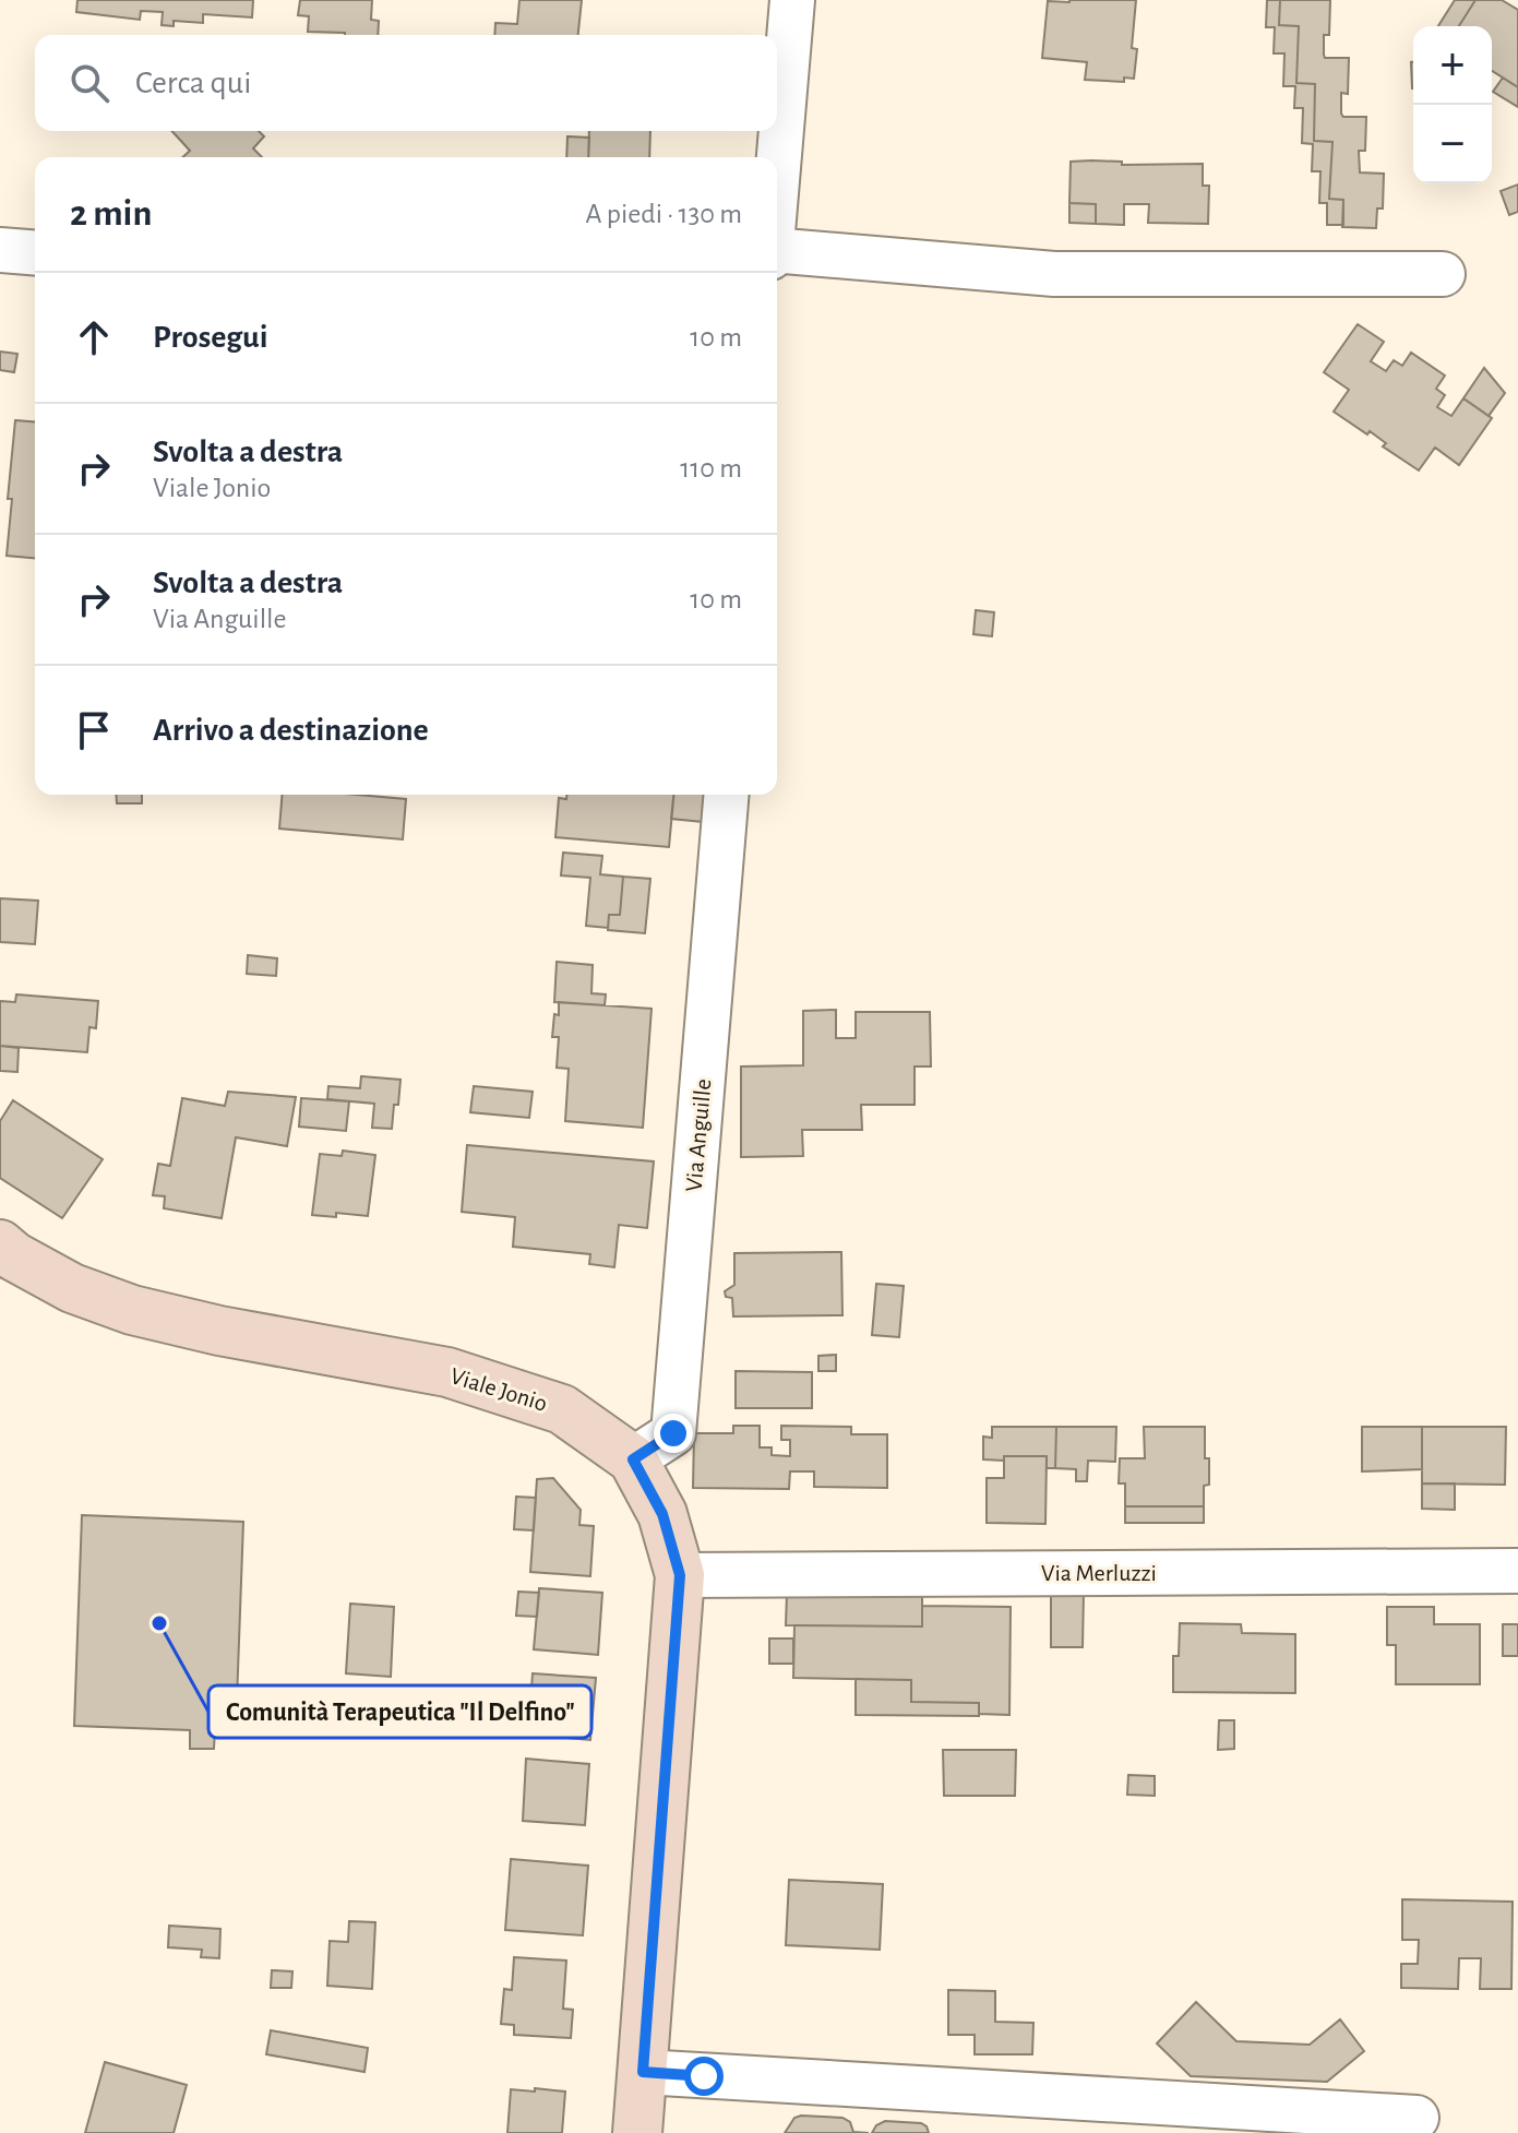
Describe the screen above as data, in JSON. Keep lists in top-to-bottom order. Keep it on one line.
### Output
{"streets":{"street":["Via Anguille","Viale Jonio","Via Merluzzi"]},"crossings":[["Via Anguille","Viale Jonio"],["Viale Jonio","Via Merluzzi"]],"places":["Comunità Terapeutica \"Il Delfino\""],"page":{"map_buttons":["+","−"],"search":"Cerca qui","heading":["2 min","A piedi · 130 m"],"list":[["Prosegui","10 m"],["Svolta a destra","Viale Jonio","110 m"],["Svolta a destra","Via Anguille","10 m"],"Arrivo a destinazione"]}}
